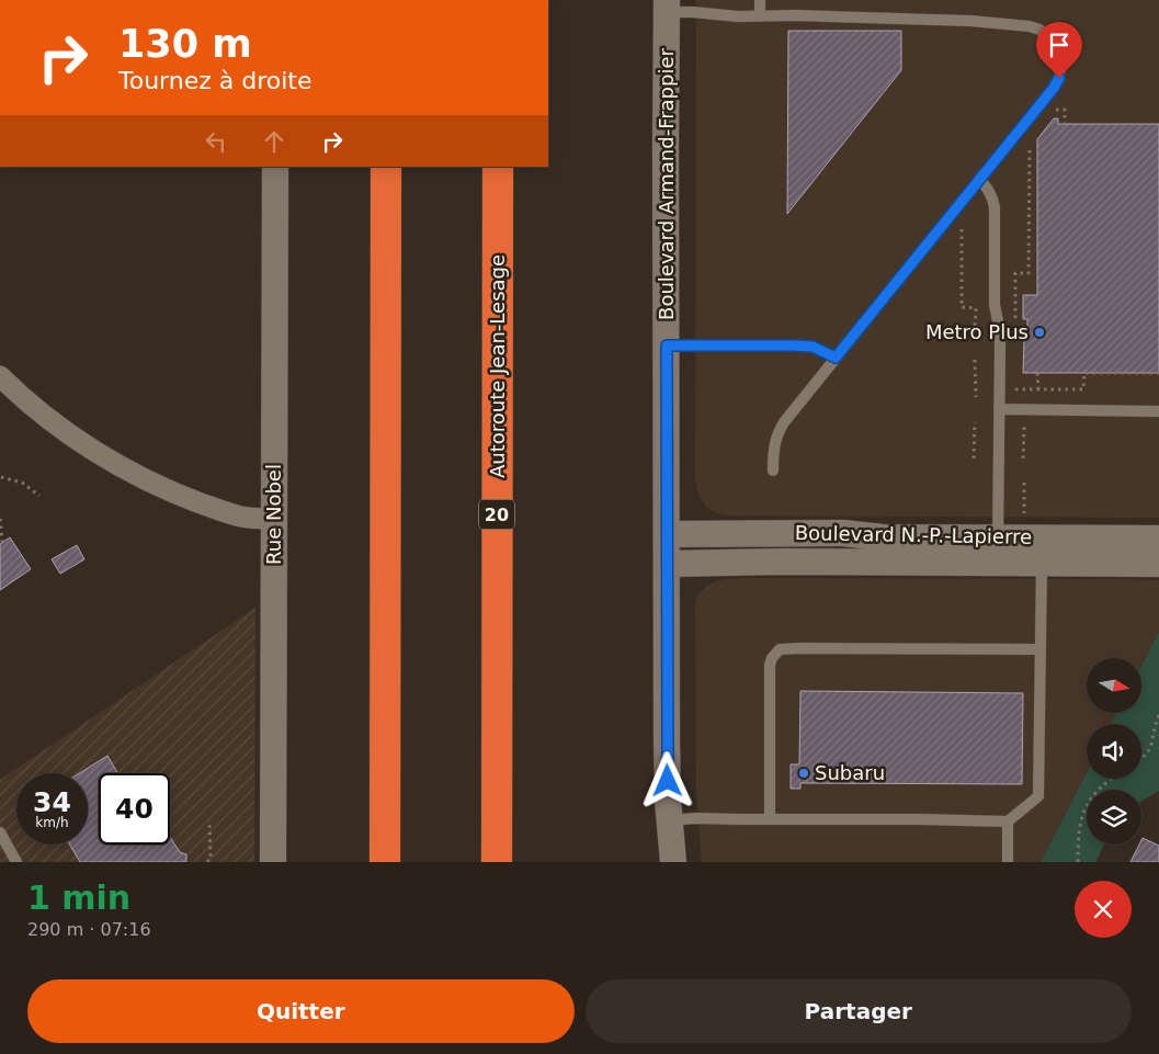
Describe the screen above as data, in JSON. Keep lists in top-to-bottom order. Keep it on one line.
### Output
{"streets":{"highway":["Autoroute Jean-Lesage","20"],"street":["Boulevard Armand-Frappier","Rue Nobel","Boulevard N.-P.-Lapierre"]},"crossings":[["Boulevard Armand-Frappier","Boulevard N.-P.-Lapierre"]],"places":["Metro Plus","Subaru"],"north":"right","page":{"turn":["130 m","Tournez à droite"],"speed":"34 km/h","limit":"40","heading":["1 min","290 m · 07:16"],"buttons":["Quitter","Partager"]}}
